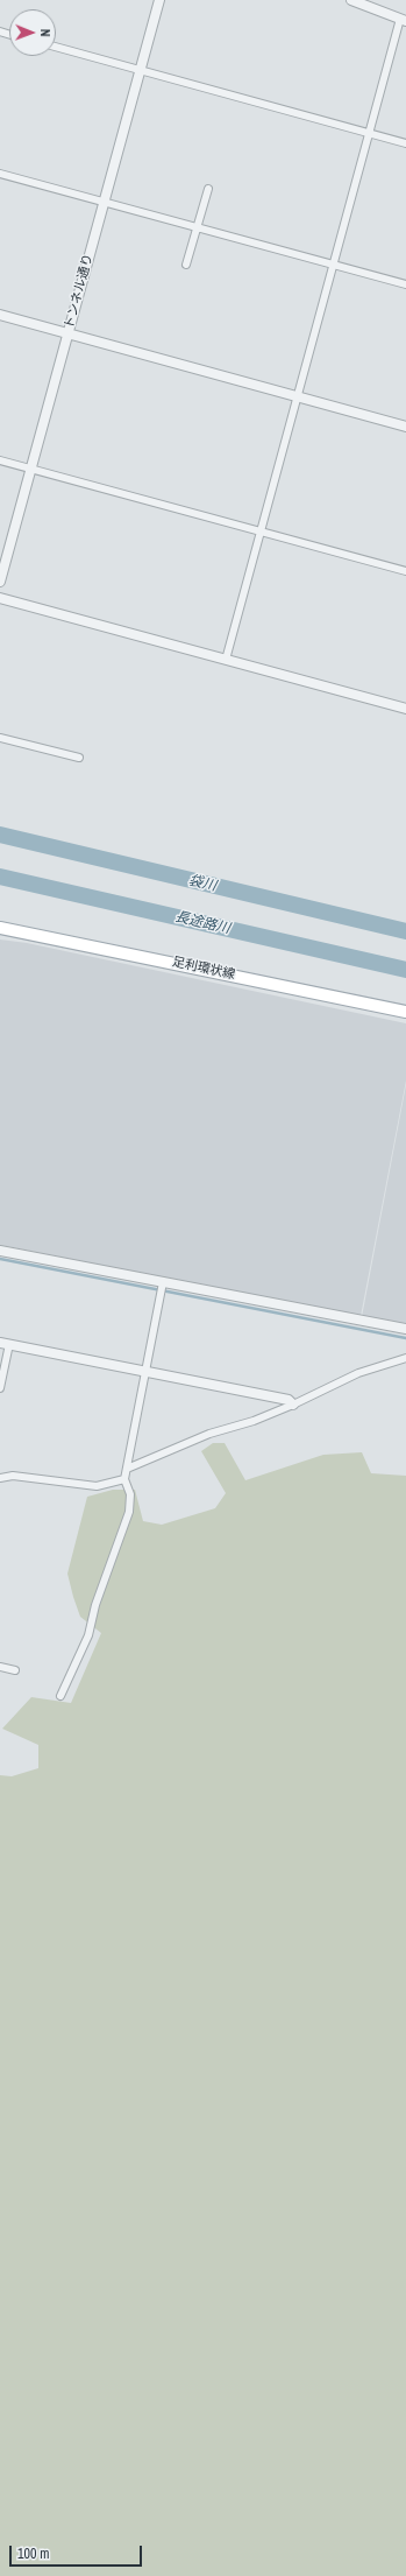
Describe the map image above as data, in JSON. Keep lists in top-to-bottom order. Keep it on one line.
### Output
{"streets":{"main road":["足利環状線"],"street":["トンネル通り"]},"water":["袋川","長途路川"],"scale_bar":"100 m","north":"right"}
